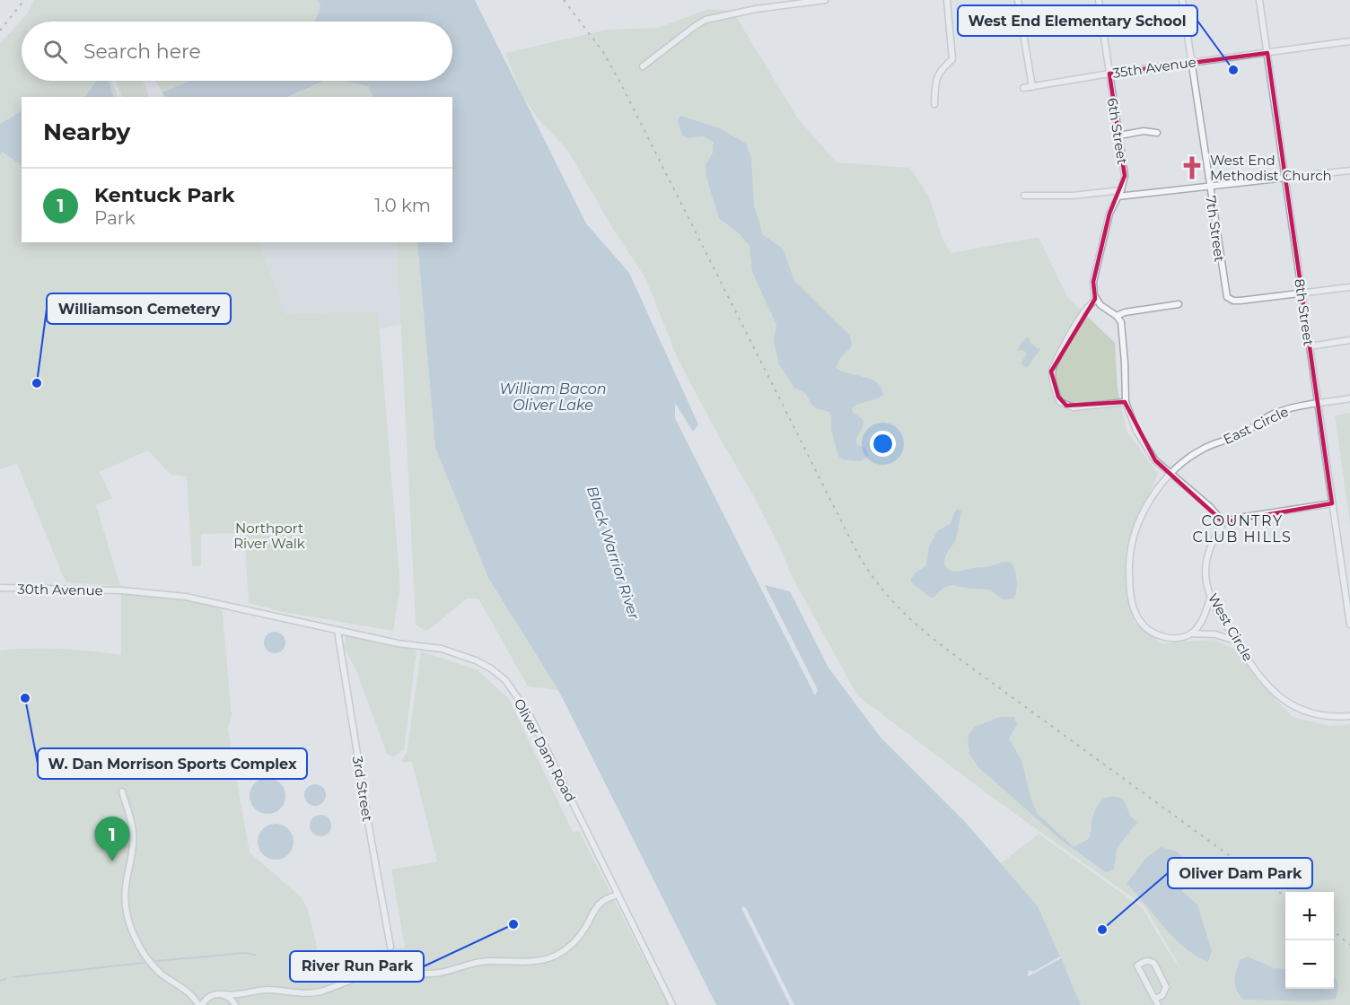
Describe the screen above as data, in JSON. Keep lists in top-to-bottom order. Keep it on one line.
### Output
{"streets":{"street":["35th Avenue","6th Street","7th Street","8th Street","East Circle","30th Avenue","West Circle","Oliver Dam Road","3rd Street"]},"crossings":[["35th Avenue","6th Street"],["35th Avenue","7th Street"],["35th Avenue","8th Street"],["7th Street","8th Street"],["8th Street","East Circle"],["East Circle","West Circle"],["30th Avenue","Oliver Dam Road"],["Oliver Dam Road","3rd Street"]],"districts":["COUNTRY CLUB HILLS"],"water":["William Bacon Oliver Lake","Black Warrior River"],"parks":["Northport River Walk"],"places":{"other":["West End Elementary School","Williamson Cemetery","W. Dan Morrison Sports Complex","River Run Park","Oliver Dam Park"],"church":["West End Methodist Church"]},"page":{"search":"Search here","heading":"Nearby","list":[{"mark":"1","name":"Kentuck Park","note":"Park","value":"1.0 km"}],"pins":"1","map_buttons":["+","−"]}}
